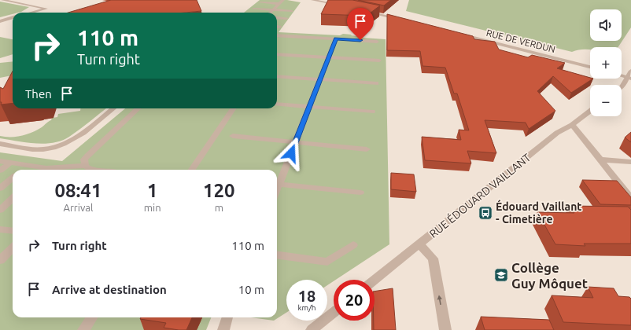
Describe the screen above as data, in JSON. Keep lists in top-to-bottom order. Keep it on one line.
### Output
{"streets":{"street":["RUE DE VERDUN","RUE ÉDOUARD VAILLANT"]},"places":{"bus stop":["Édouard Vaillant - Cimetière"],"school or university":["Collège Guy Môquet"]},"page":{"map_buttons":["+","−"],"turn":["110 m","Turn right"],"then":"Then","eta":["08:41","Arrival","1","min","120","m"],"list":[{"name":"Turn right","value":"110 m"},{"name":"Arrive at destination","value":"10 m"}],"speed":"18 km/h","limit":"20"}}
